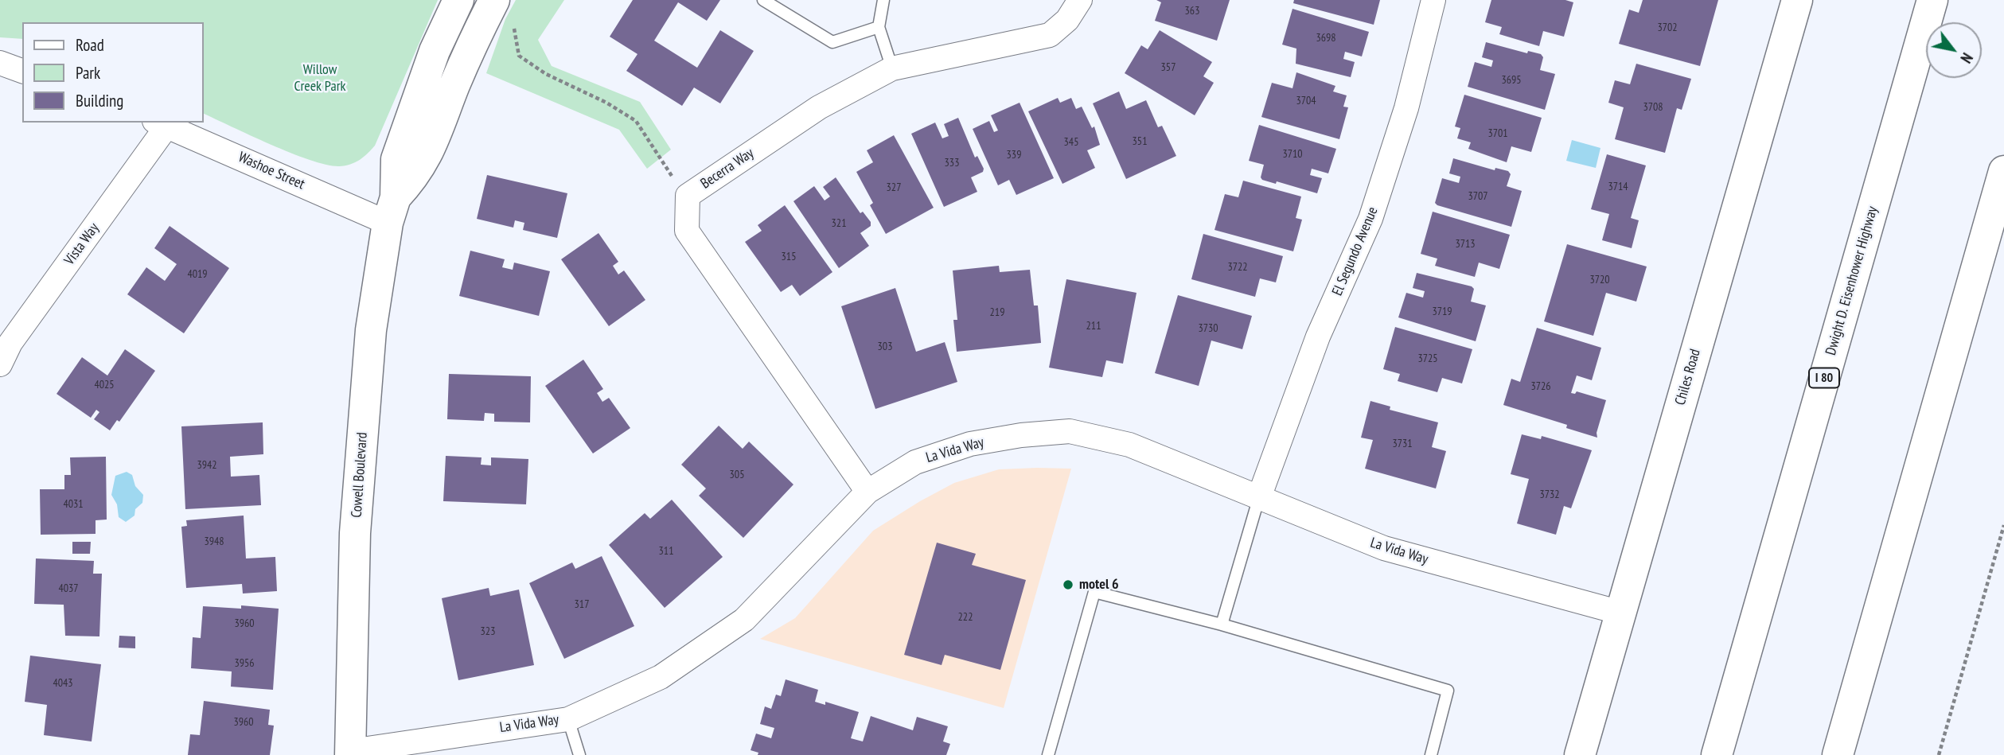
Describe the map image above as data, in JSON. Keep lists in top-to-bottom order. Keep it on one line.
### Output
{"streets":{"main road":["Dwight D. Eisenhower Highway","Chiles Road","I 80","Cowell Boulevard"],"street":["Becerra Way","Washoe Street","Vista Way","El Segundo Avenue","La Vida Way"]},"crossings":[["Becerra Way","La Vida Way"],["Washoe Street","Vista Way"],["Washoe Street","Cowell Boulevard"],["El Segundo Avenue","La Vida Way"],["Chiles Road","La Vida Way"],["La Vida Way","Cowell Boulevard"]],"parks":["Willow Creek Park"],"places":["motel 6"],"house_numbers":["363","3702","3698","357","3695","3704","3708","3701","351","345","3710","339","333","3714","327","3707","321","3713","315","3722","4019","3720","3719","219","211","3730","303","3725","4025","3726","3731","3942","305","3732","4031","3948","311","4037","317","222","3960","323","3956","4043","3960"],"legend":["Road","Park","Building"],"north":"bottom right"}
